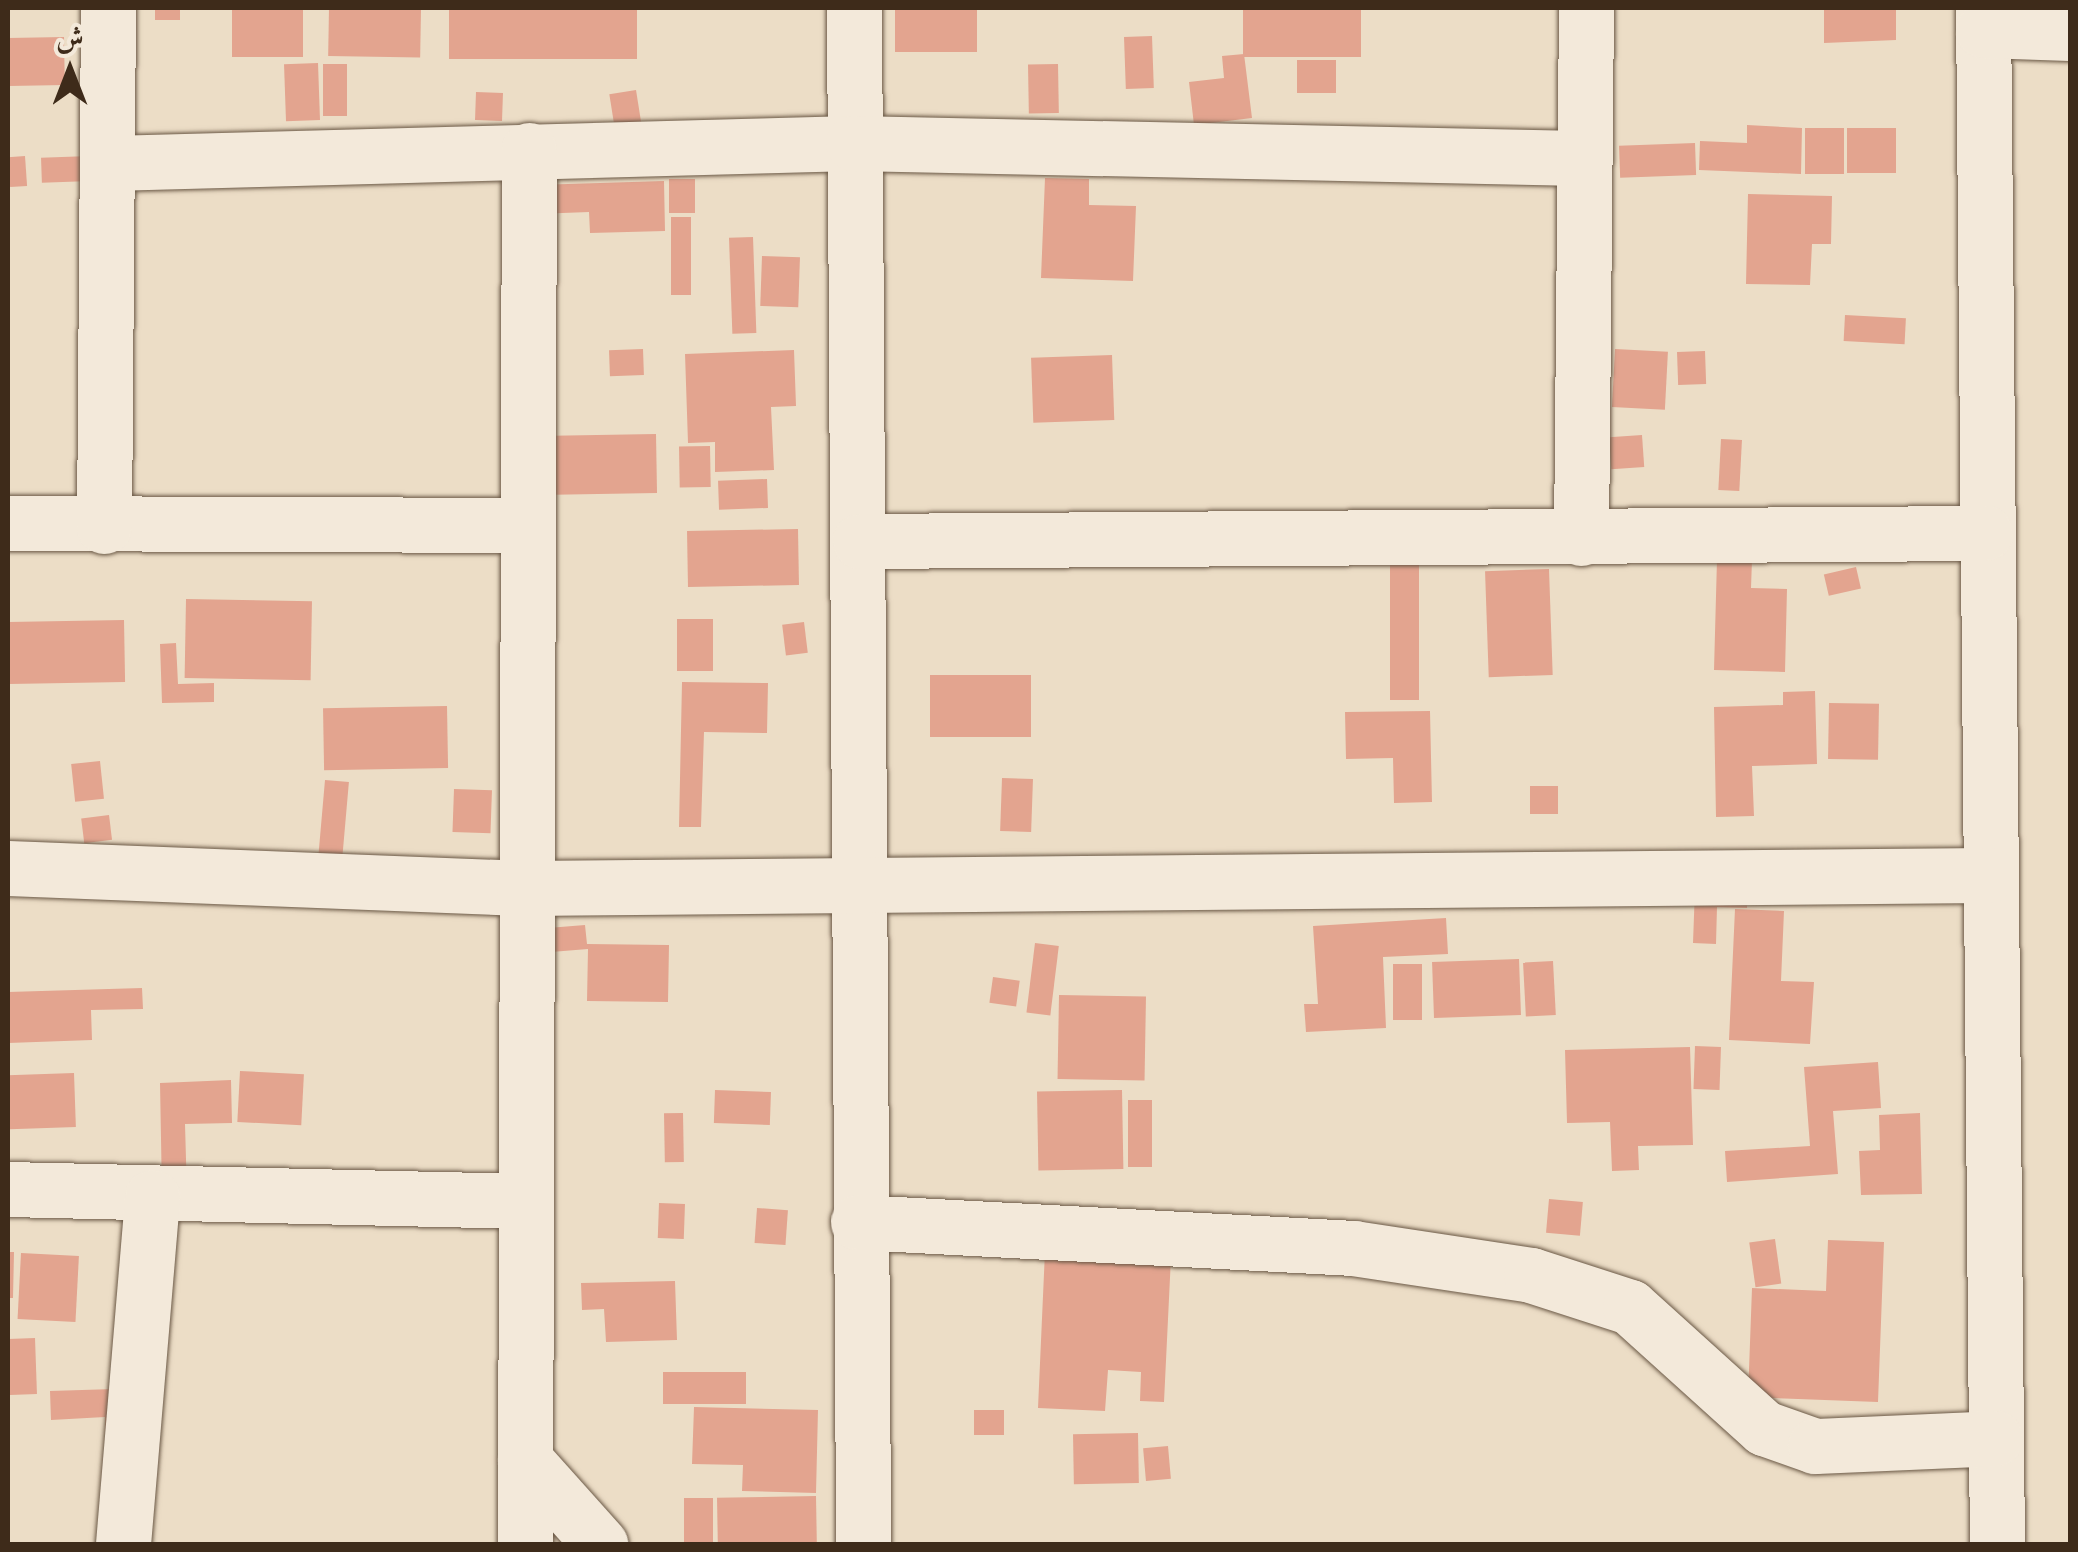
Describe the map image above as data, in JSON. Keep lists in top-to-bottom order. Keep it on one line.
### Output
{"north":"top"}
